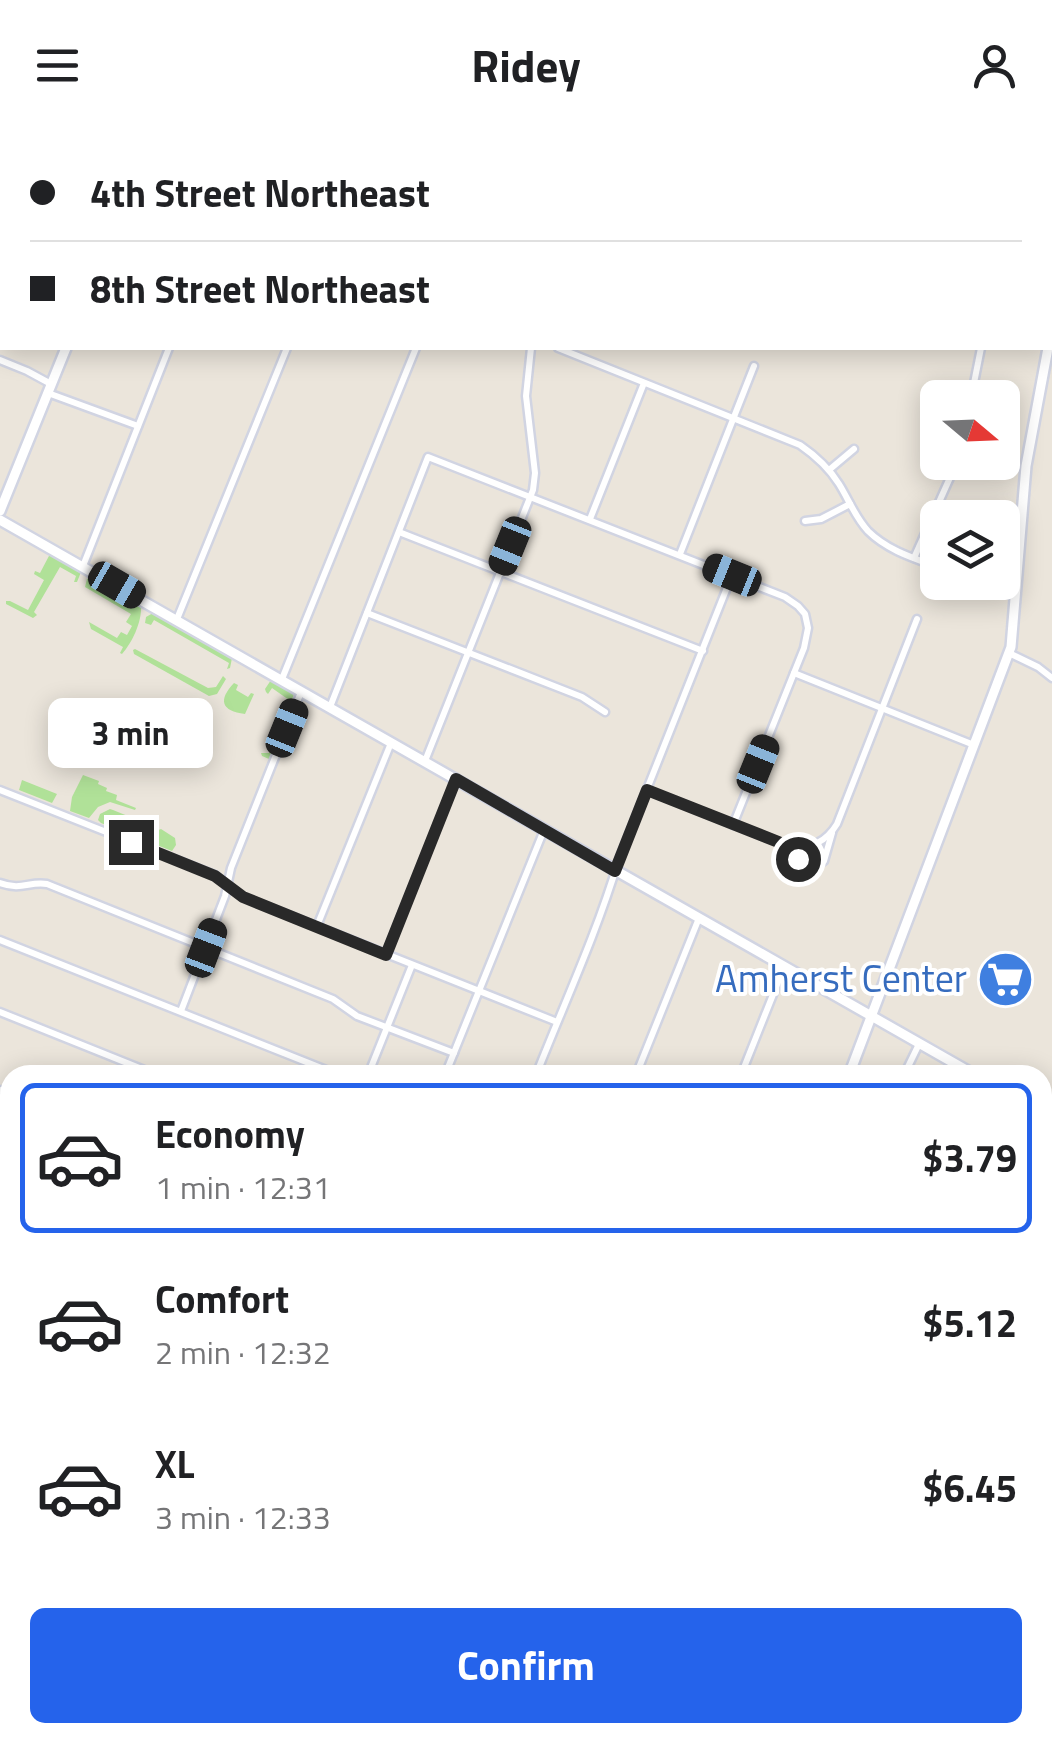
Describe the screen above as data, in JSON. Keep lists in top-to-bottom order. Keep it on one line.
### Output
{"places":{"supermarket":["Amherst Center"]},"north":"right","page":{"header":"Ridey","banner":["4th Street Northeast","8th Street Northeast"],"bubble":"3 min","list":[{"name":"Economy","note":"1 min · 12:31","value":"$3.79"},{"name":"Comfort","note":"2 min · 12:32","value":"$5.12"},{"name":"XL","note":"3 min · 12:33","value":"$6.45"}],"buttons":"Confirm"}}
